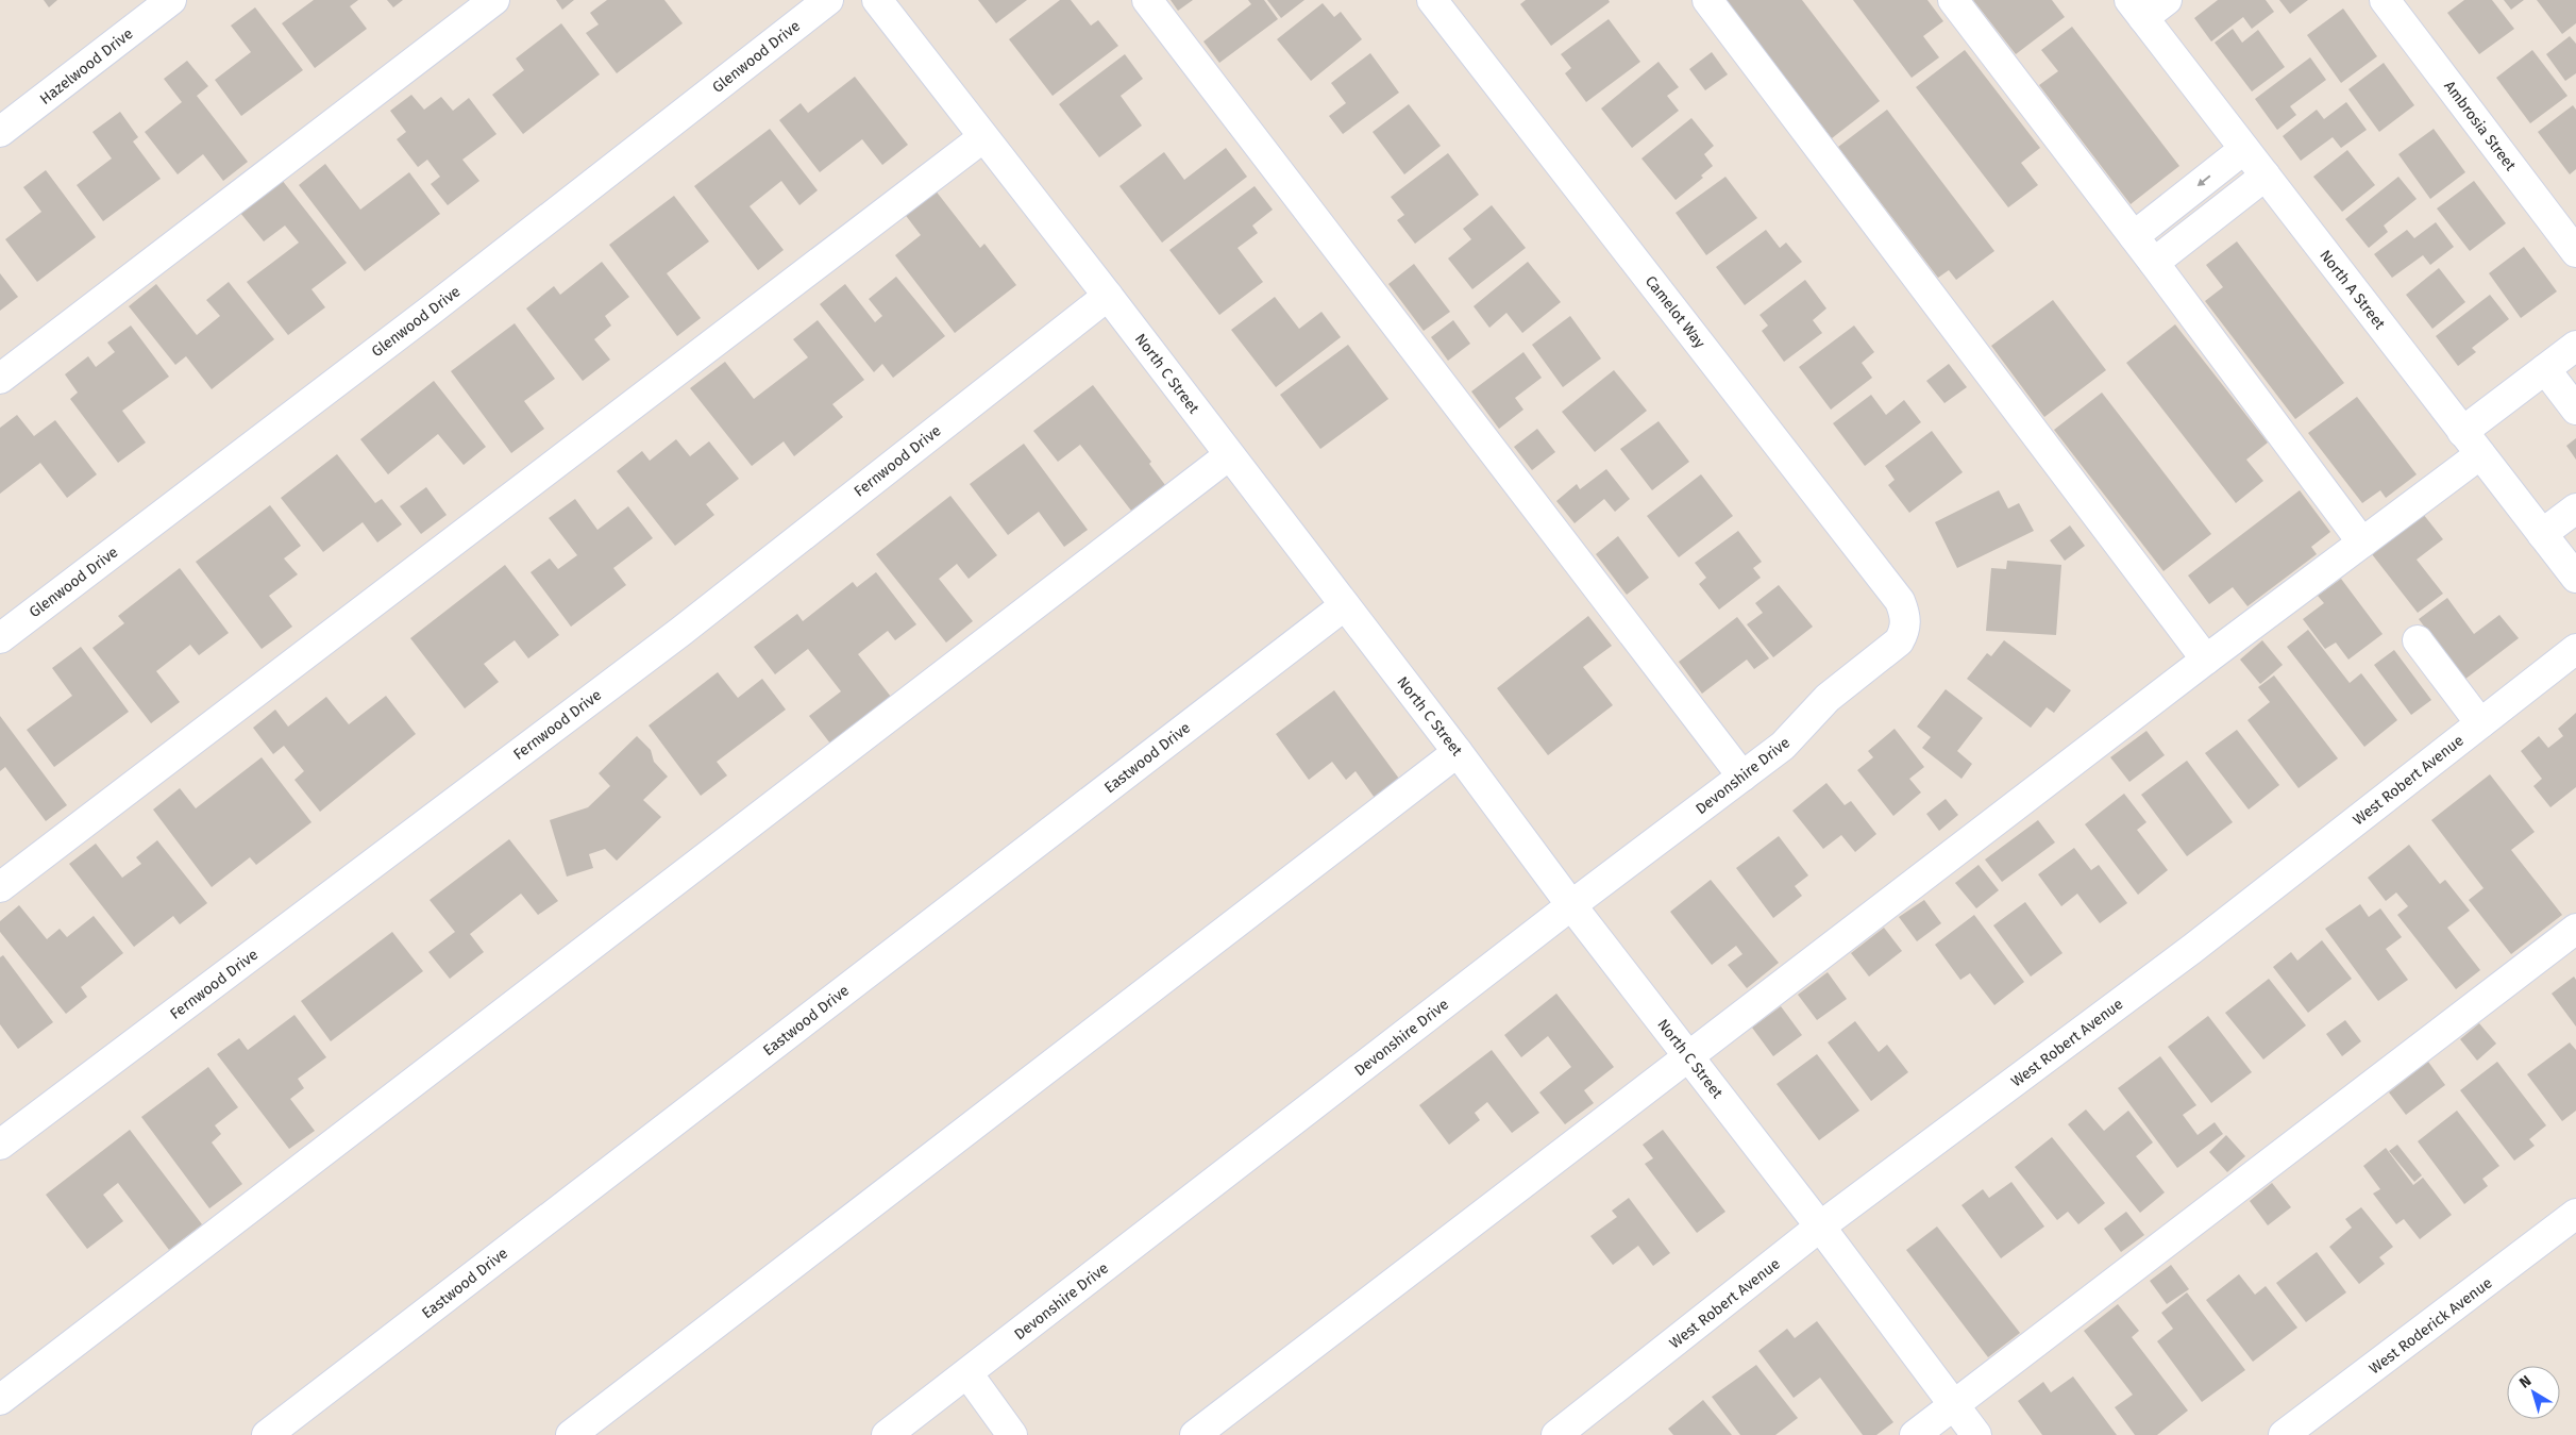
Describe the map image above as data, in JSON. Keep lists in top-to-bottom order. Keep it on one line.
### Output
{"streets":{"street":["Glenwood Drive","Hazelwood Drive","Ambrosia Street","North A Street","Camelot Way","North C Street","Fernwood Drive","Eastwood Drive","Devonshire Drive","West Robert Avenue","West Roderick Avenue"]},"crossings":[["Camelot Way","Devonshire Drive"],["North C Street","Fernwood Drive"],["North C Street","Eastwood Drive"],["North C Street","Devonshire Drive"],["North C Street","West Robert Avenue"]],"north":"top left"}
